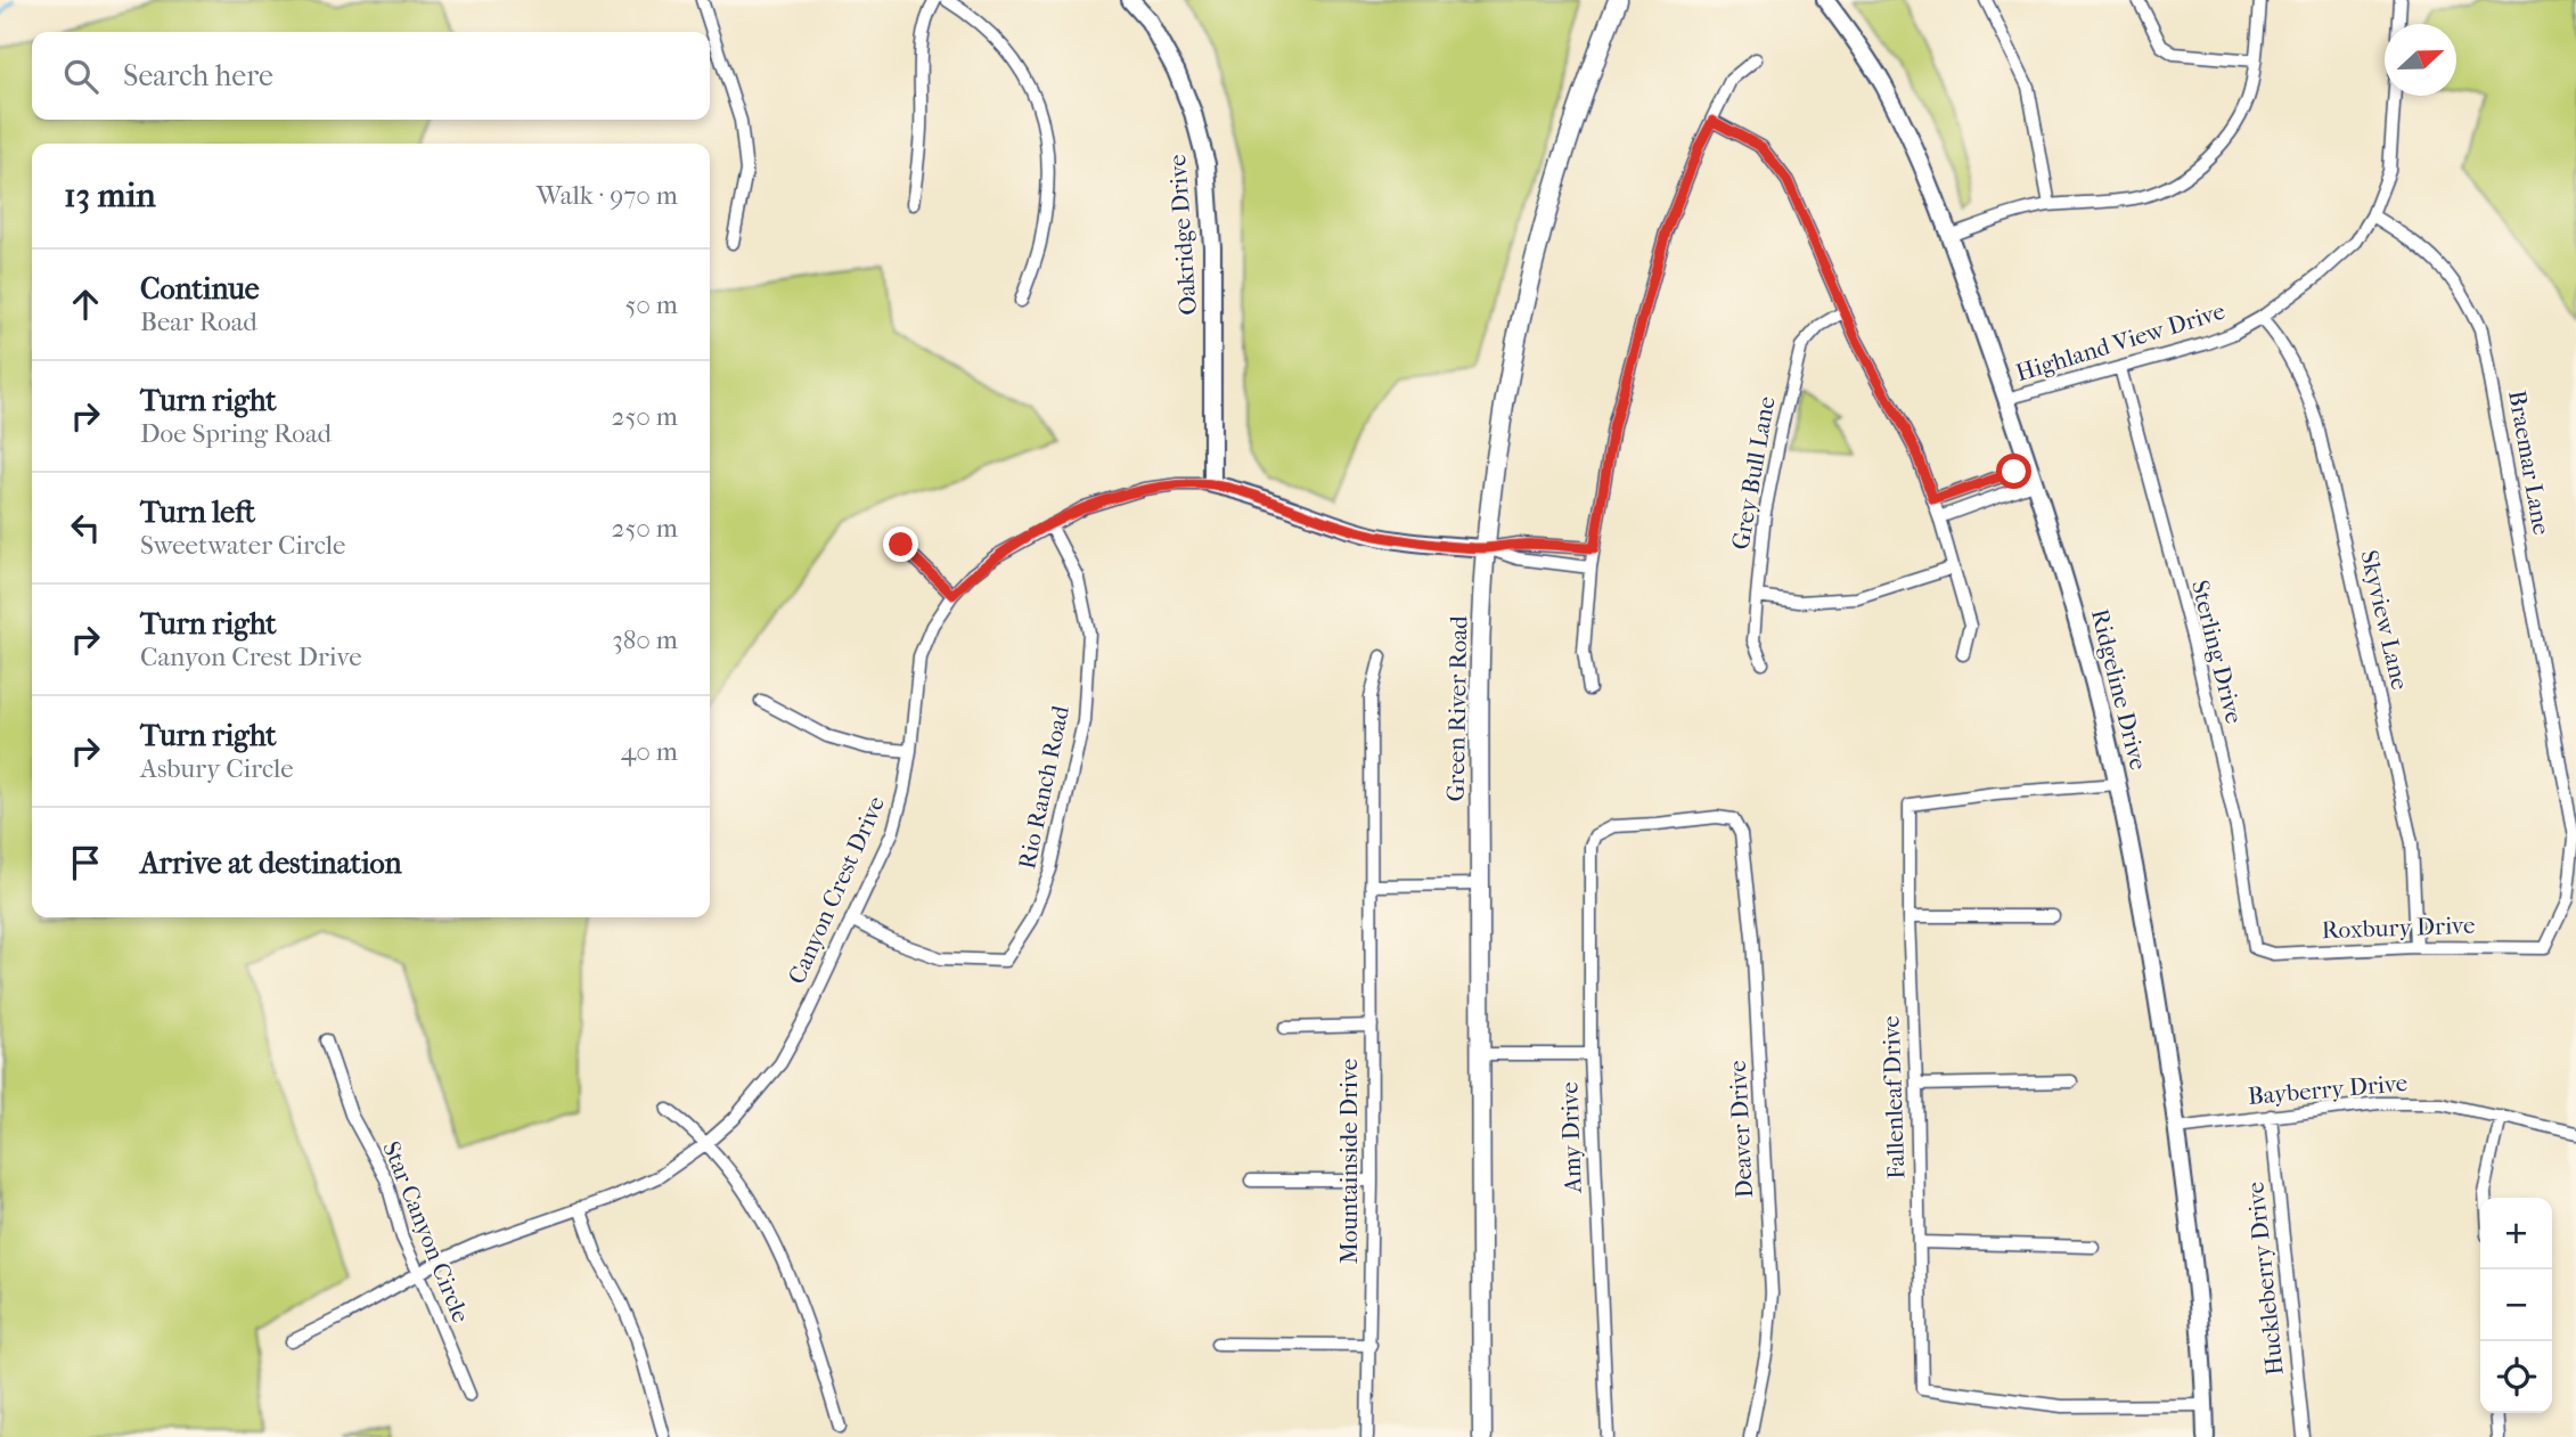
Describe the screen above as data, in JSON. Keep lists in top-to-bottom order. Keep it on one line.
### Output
{"streets":{"main road":["Green River Road"],"street":["Oakridge Drive","Highland View Drive","Braemar Lane","Grey Bull Lane","Skyview Lane","Sterling Drive","Ridgeline Drive","Rio Ranch Road","Canyon Crest Drive","Roxbury Drive","Bayberry Drive","Fallenleaf Drive","Deaver Drive","Amy Drive","Mountainside Drive","Star Canyon Circle","Huckleberry Drive"]},"crossings":[["Oakridge Drive","Canyon Crest Drive"],["Highland View Drive","Braemar Lane"],["Highland View Drive","Skyview Lane"],["Highland View Drive","Sterling Drive"],["Highland View Drive","Ridgeline Drive"],["Braemar Lane","Roxbury Drive"],["Skyview Lane","Roxbury Drive"],["Sterling Drive","Roxbury Drive"],["Ridgeline Drive","Bayberry Drive"],["Ridgeline Drive","Fallenleaf Drive"],["Green River Road","Canyon Crest Drive"],["Rio Ranch Road","Canyon Crest Drive"],["Canyon Crest Drive","Star Canyon Circle"],["Bayberry Drive","Huckleberry Drive"],["Deaver Drive","Amy Drive"]],"north":"right","page":{"search":"Search here","heading":["13 min","Walk · 970 m"],"list":[["Continue","Bear Road","50 m"],["Turn right","Doe Spring Road","250 m"],["Turn left","Sweetwater Circle","250 m"],["Turn right","Canyon Crest Drive","380 m"],["Turn right","Asbury Circle","40 m"],"Arrive at destination"],"map_buttons":["+","−"]}}
